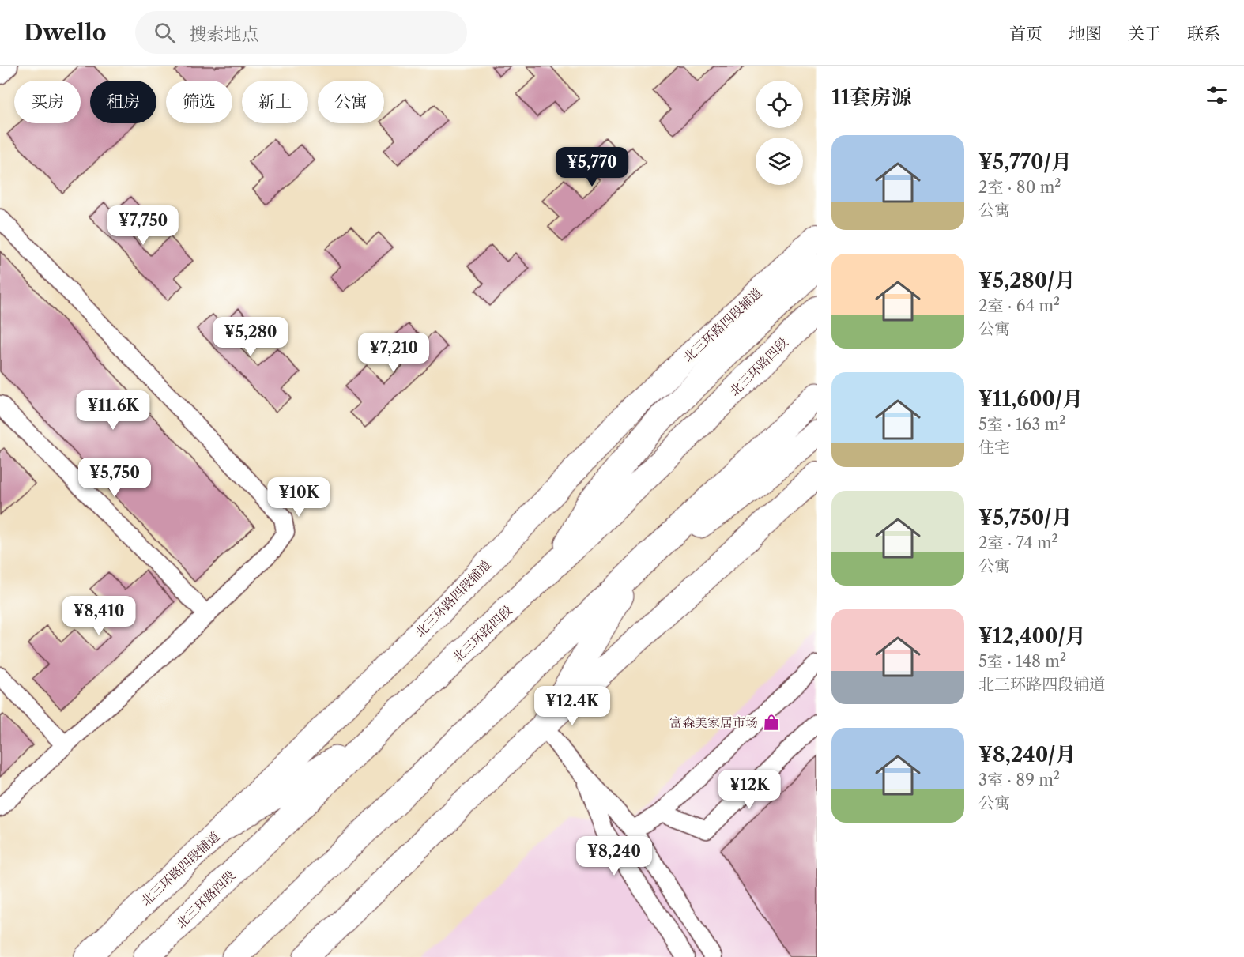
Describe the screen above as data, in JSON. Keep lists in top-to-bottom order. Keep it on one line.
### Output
{"streets":{"highway":["北三环路四段"],"main road":["北三环路四段辅道"]},"places":{"shop":["富森美家居市场"]},"page":{"header":"Dwello","search":"搜索地点","nav":["首页","地图","关于","联系"],"heading":"11套房源","chip":["买房","租房","筛选","新上","公寓"],"list":[{"name":"¥5,770/月","note":"2室 · 80 m² · 公寓"},{"name":"¥5,280/月","note":"2室 · 64 m² · 公寓"},{"name":"¥11,600/月","note":"5室 · 163 m² · 住宅"},{"name":"¥5,750/月","note":"2室 · 74 m² · 公寓"},{"name":"¥12,400/月","note":"5室 · 148 m² · 北三环路四段辅道"},{"name":"¥8,240/月","note":"3室 · 89 m² · 公寓"}],"price":["¥5,770","¥7,750","¥5,280","¥7,210","¥11.6K","¥5,750","¥10K","¥8,410","¥12.4K","¥12K","¥8,240"]}}
